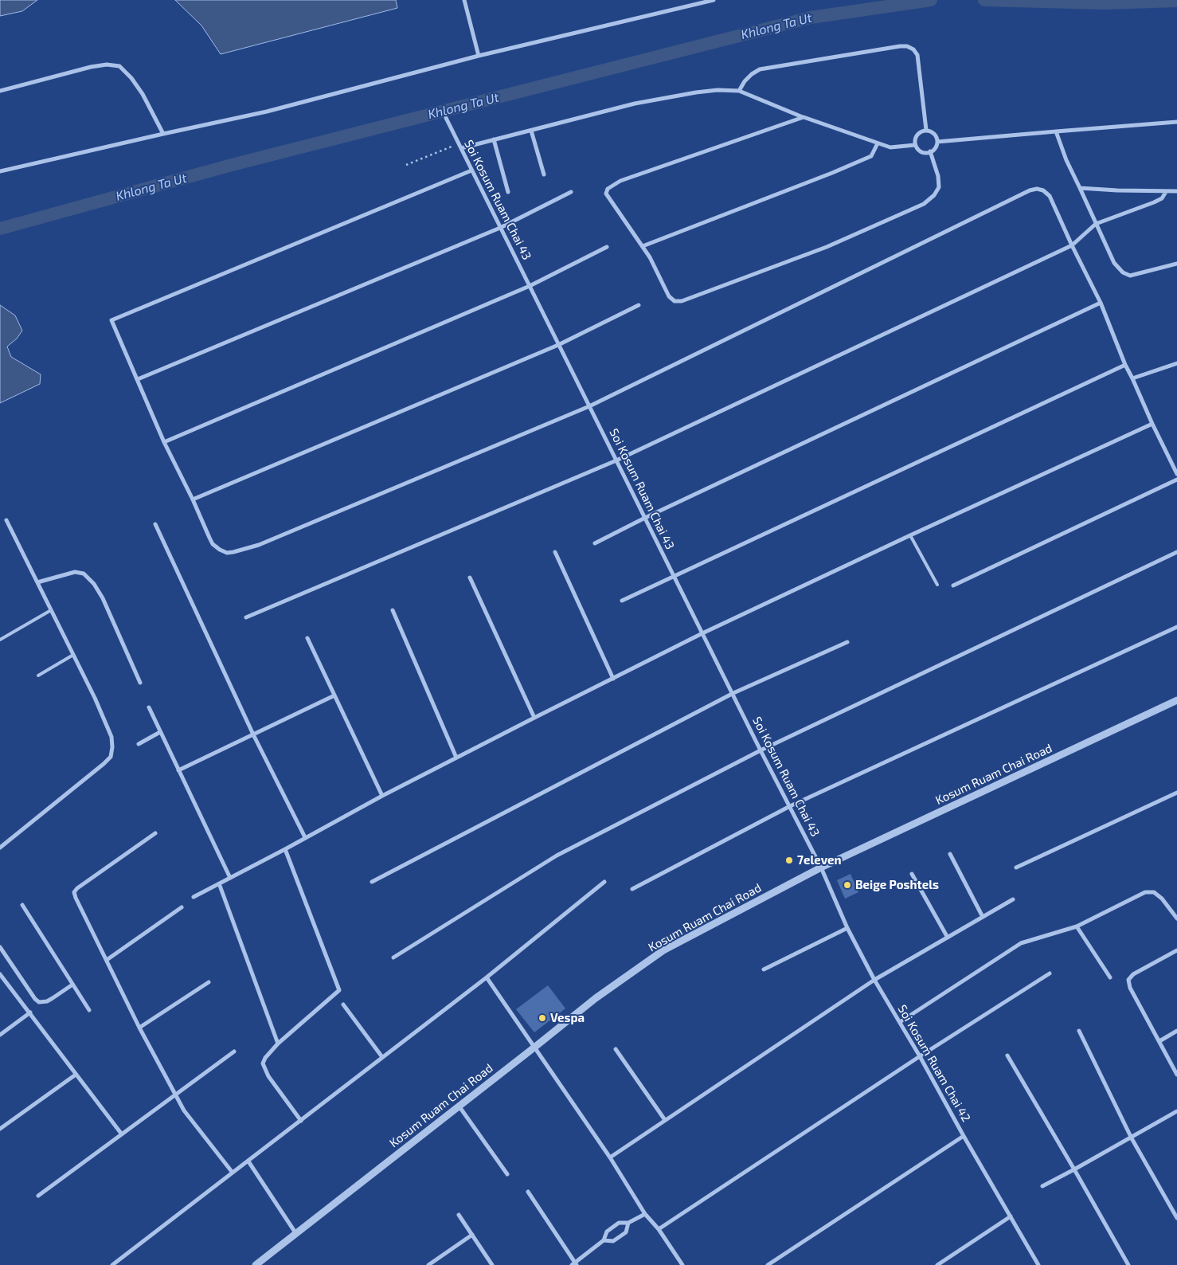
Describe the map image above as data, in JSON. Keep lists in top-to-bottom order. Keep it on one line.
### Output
{"streets":{"street":["Soi Kosum Ruam Chai 43","Kosum Ruam Chai Road","Soi Kosum Ruam Chai 42"]},"crossings":[["Soi Kosum Ruam Chai 43","Kosum Ruam Chai Road"],["Soi Kosum Ruam Chai 43","Soi Kosum Ruam Chai 42"],["Kosum Ruam Chai Road","Soi Kosum Ruam Chai 42"]],"water":["Khlong Ta Ut"],"places":["7eleven","Beige Poshtels","Vespa"]}
